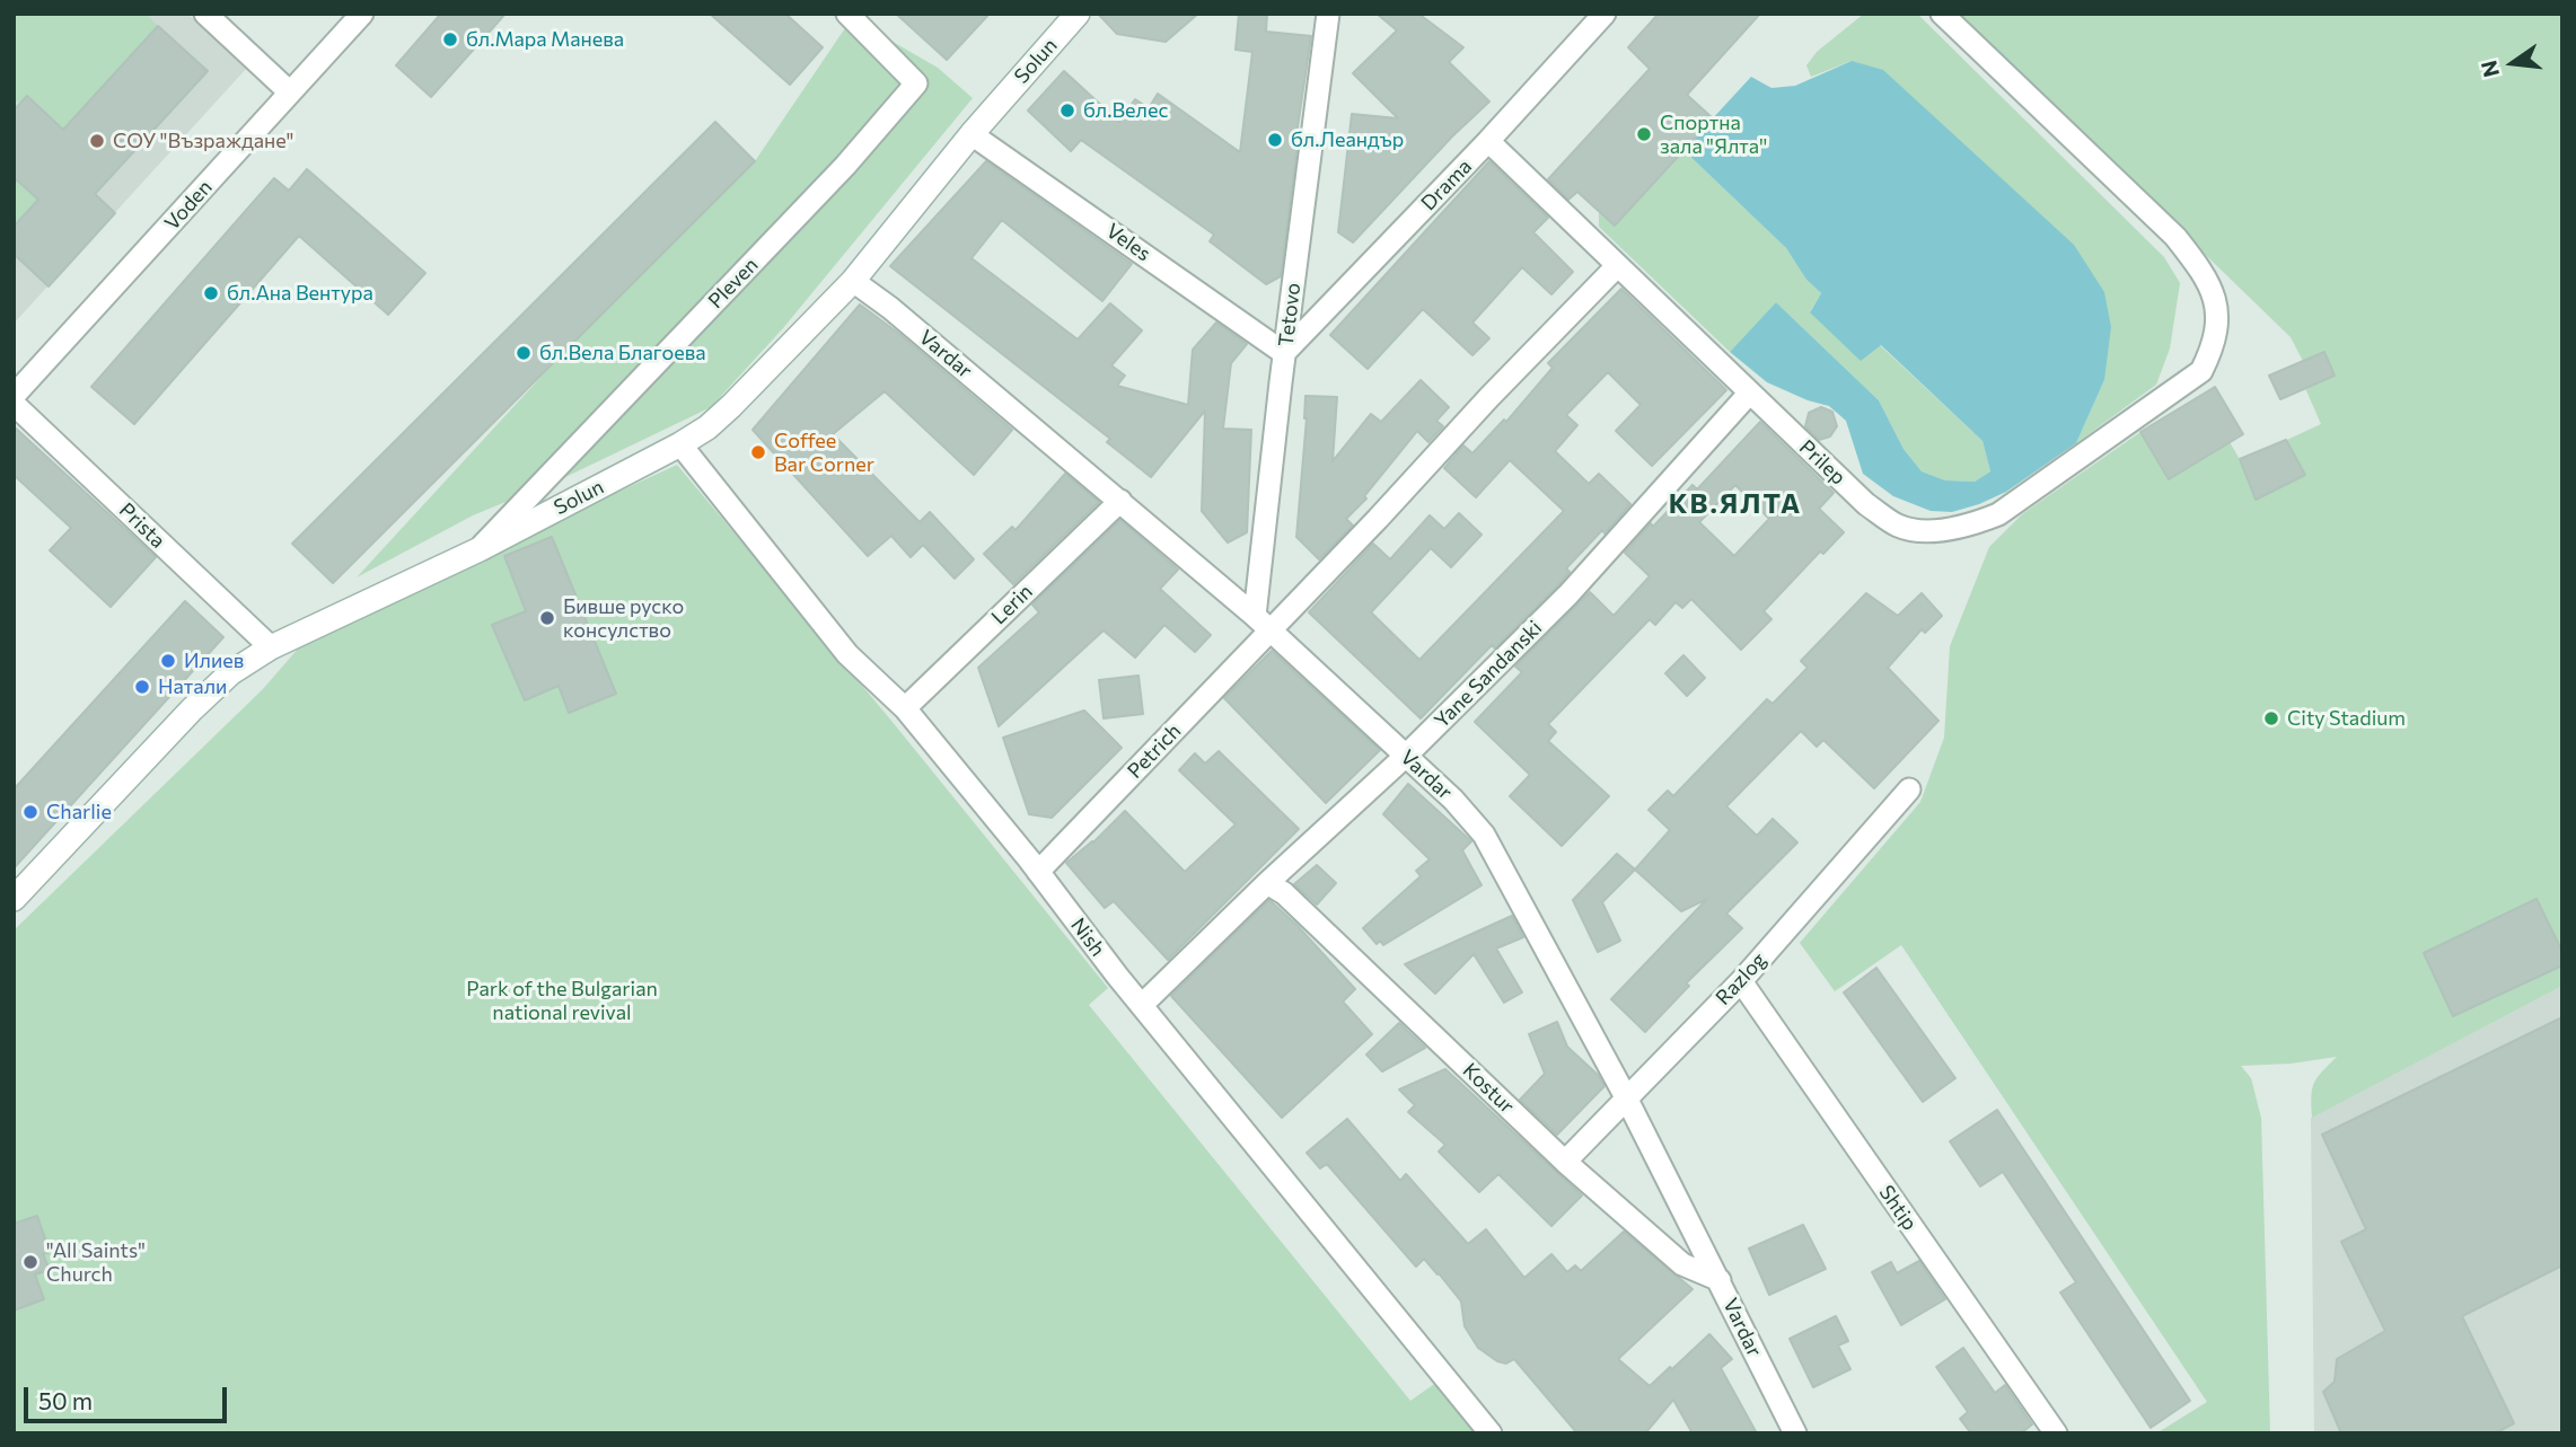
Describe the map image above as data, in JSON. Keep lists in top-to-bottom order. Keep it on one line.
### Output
{"streets":{"street":["Solun","Drama","Voden","Veles","Pleven","Tetovo","Vardar","Prilep","Prista","Lerin","Yane Sandanski","Petrich","Nish","Razlog","Kostur","Shtip"]},"crossings":[["Solun","Veles"],["Solun","Pleven"],["Solun","Vardar"],["Solun","Prista"],["Solun","Nish"],["Drama","Veles"],["Drama","Tetovo"],["Drama","Prilep"],["Veles","Tetovo"],["Tetovo","Vardar"],["Tetovo","Petrich"],["Vardar","Lerin"],["Vardar","Yane Sandanski"],["Vardar","Petrich"],["Vardar","Razlog"],["Vardar","Kostur"],["Prilep","Yane Sandanski"],["Prilep","Petrich"],["Lerin","Nish"],["Yane Sandanski","Nish"],["Yane Sandanski","Kostur"],["Petrich","Nish"],["Razlog","Kostur"],["Razlog","Shtip"]],"districts":["КВ.ЯЛТА"],"parks":["Park of the Bulgarian national revival"],"places":["бл.Мара Манева","бл.Велес","Спортна зала \"Ялта''","бл.Леандър","СОУ \"Възраждане\"","бл.Ана Вентура","бл.Вела Благоева","Coffee Bar Corner","Бивше руско консулство","Илиев","Натали","City Stadium","Charlie","\"All Saints\" Church"],"scale_bar":"50 m","north":"left"}
